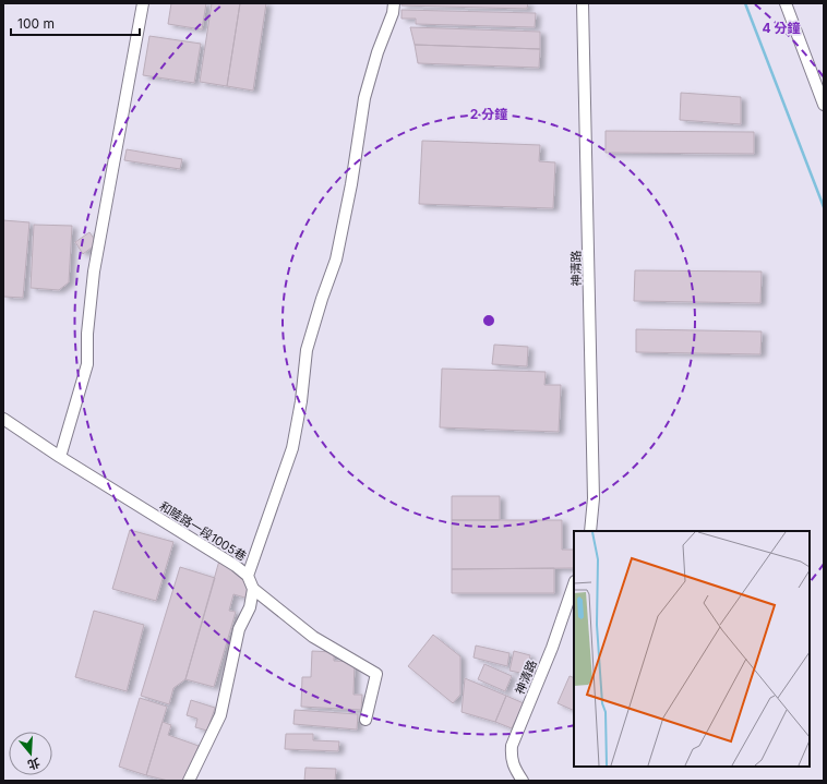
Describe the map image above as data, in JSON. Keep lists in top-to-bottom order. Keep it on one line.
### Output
{"streets":{"street":["神清路","和睦路一段1005巷"]},"scale_bar":"100 m","north":"bottom","rings":["4 分鐘","2 分鐘"]}
